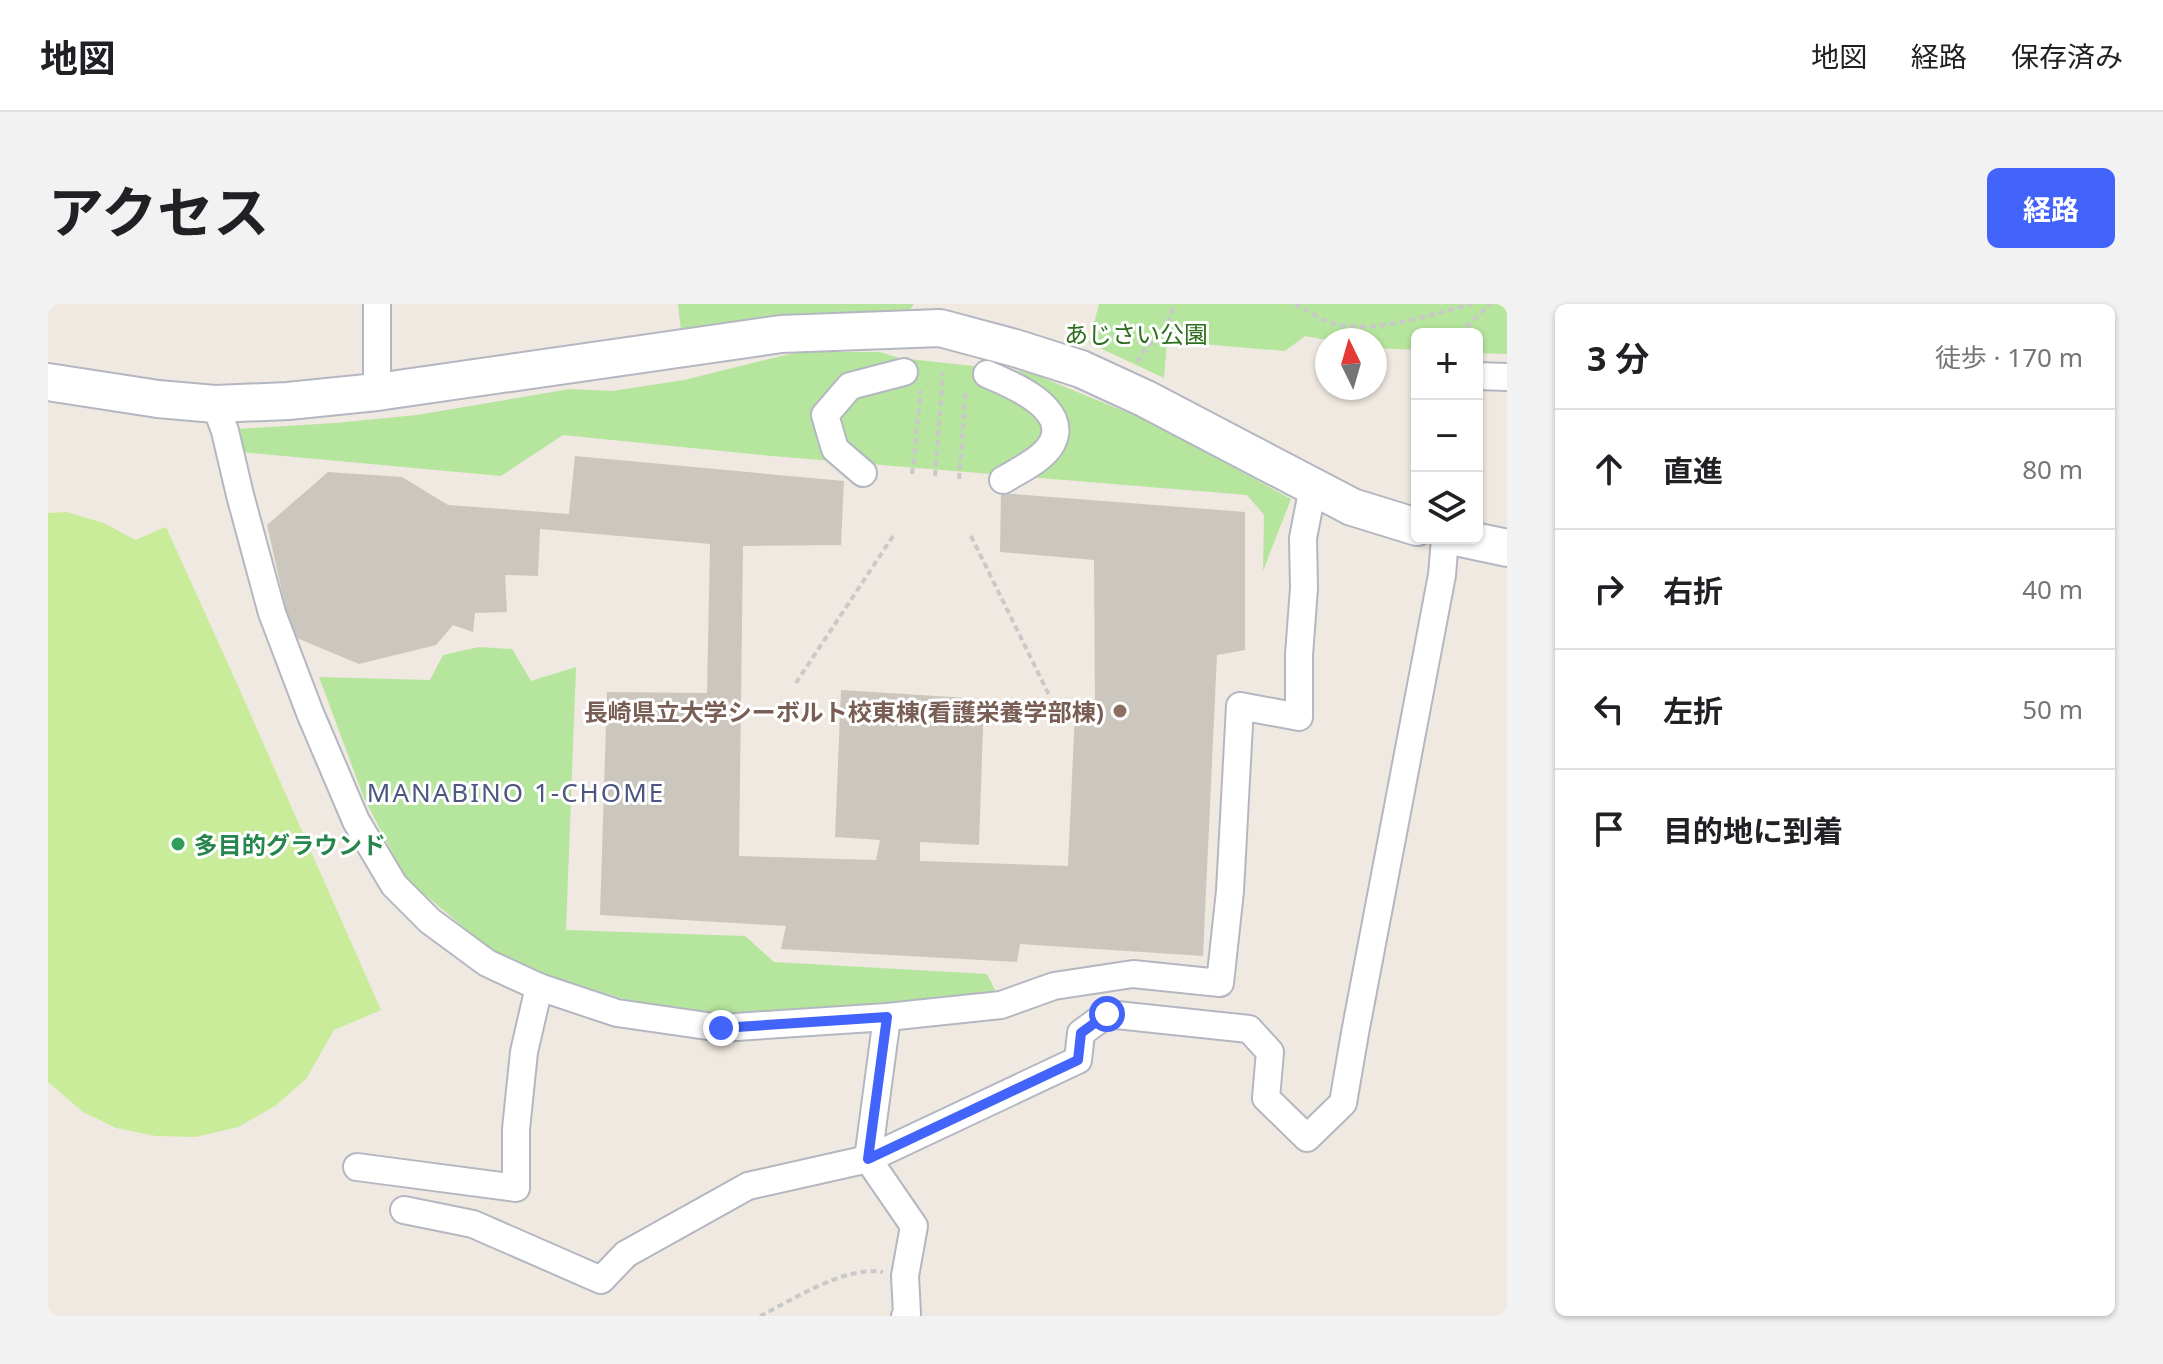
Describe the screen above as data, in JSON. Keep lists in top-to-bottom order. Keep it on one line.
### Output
{"districts":["MANABINO 1-CHOME"],"parks":["あじさい公園"],"places":["長崎県立大学シーボルト校東棟(看護栄養学部棟)","多目的グラウンド"],"north":"top","page":{"header":"地図","nav":["地図","経路","保存済み"],"title":"アクセス","buttons":"経路","heading":["3 分","徒歩 · 170 m"],"map_buttons":["+","−"],"list":[["直進","80 m"],["右折","40 m"],["左折","50 m"],"目的地に到着"]}}
